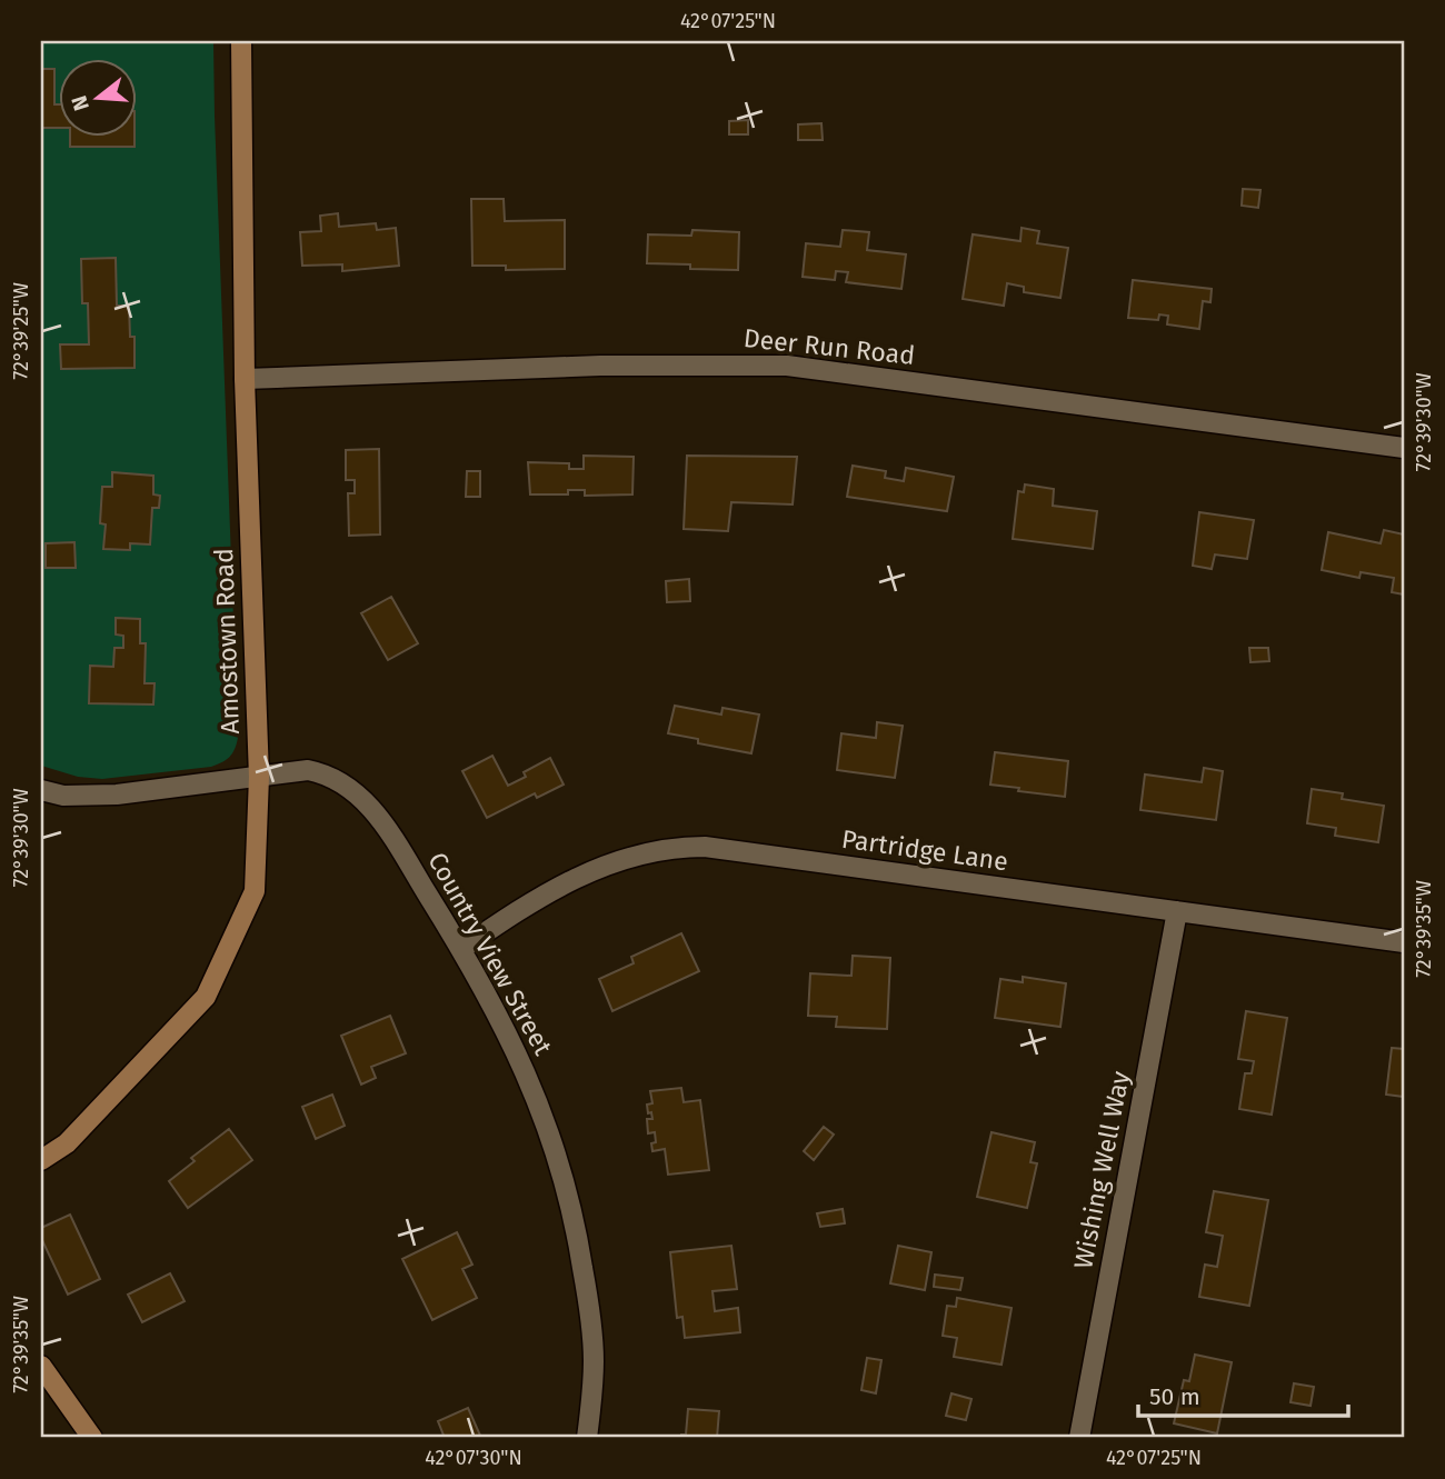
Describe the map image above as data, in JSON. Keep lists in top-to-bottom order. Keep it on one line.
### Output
{"streets":{"street":["Deer Run Road","Amostown Road","Partridge Lane","Country View Street","Wishing Well Way"]},"crossings":[["Deer Run Road","Amostown Road"],["Amostown Road","Country View Street"],["Partridge Lane","Country View Street"],["Partridge Lane","Wishing Well Way"]],"scale_bar":"50 m","north":"left","coordinates":["42°07'25\"N","72°39'25\"W","72°39'30\"W","72°39'35\"W","42°07'30\"N"]}
